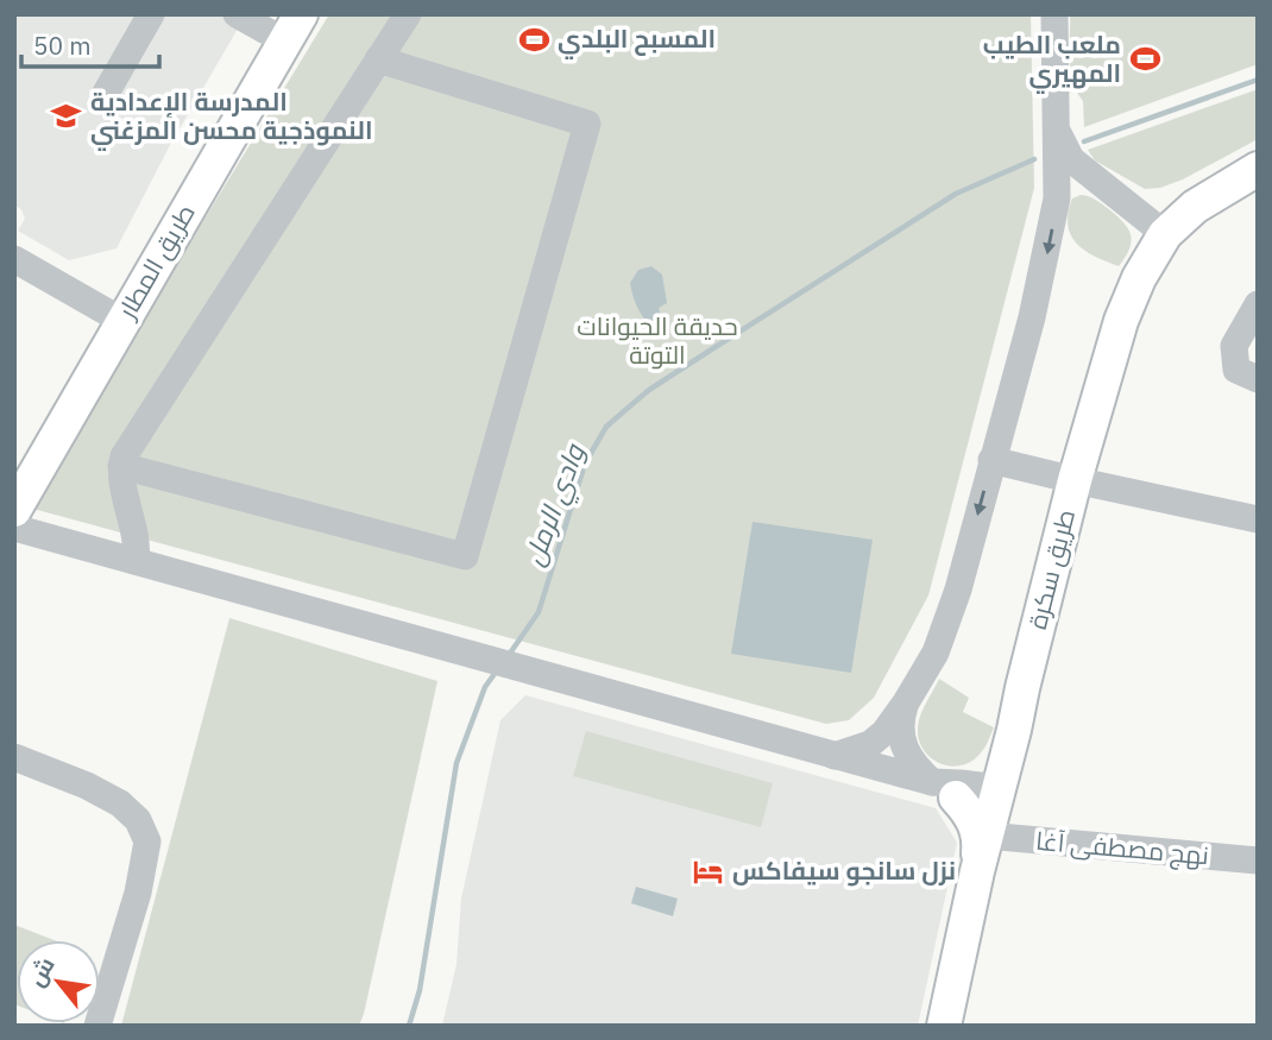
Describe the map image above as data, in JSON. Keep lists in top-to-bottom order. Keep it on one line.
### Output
{"streets":{"main road":["طريق المطار","طريق سكرة"],"street":["نهج مصطفى آغا"]},"crossings":[["طريق سكرة","نهج مصطفى آغا"]],"water":["وادي الرمل"],"parks":["حديقة الحيوانات التوتة"],"places":{"sports":["المسبح البلدي","ملعب الطيب المهيري"],"school or university":["المدرسة الإعدادية النموذجية محسن المزغني"],"hotel":["نزل سانجو سيفاكس"]},"scale_bar":"50 m","north":"top left"}
